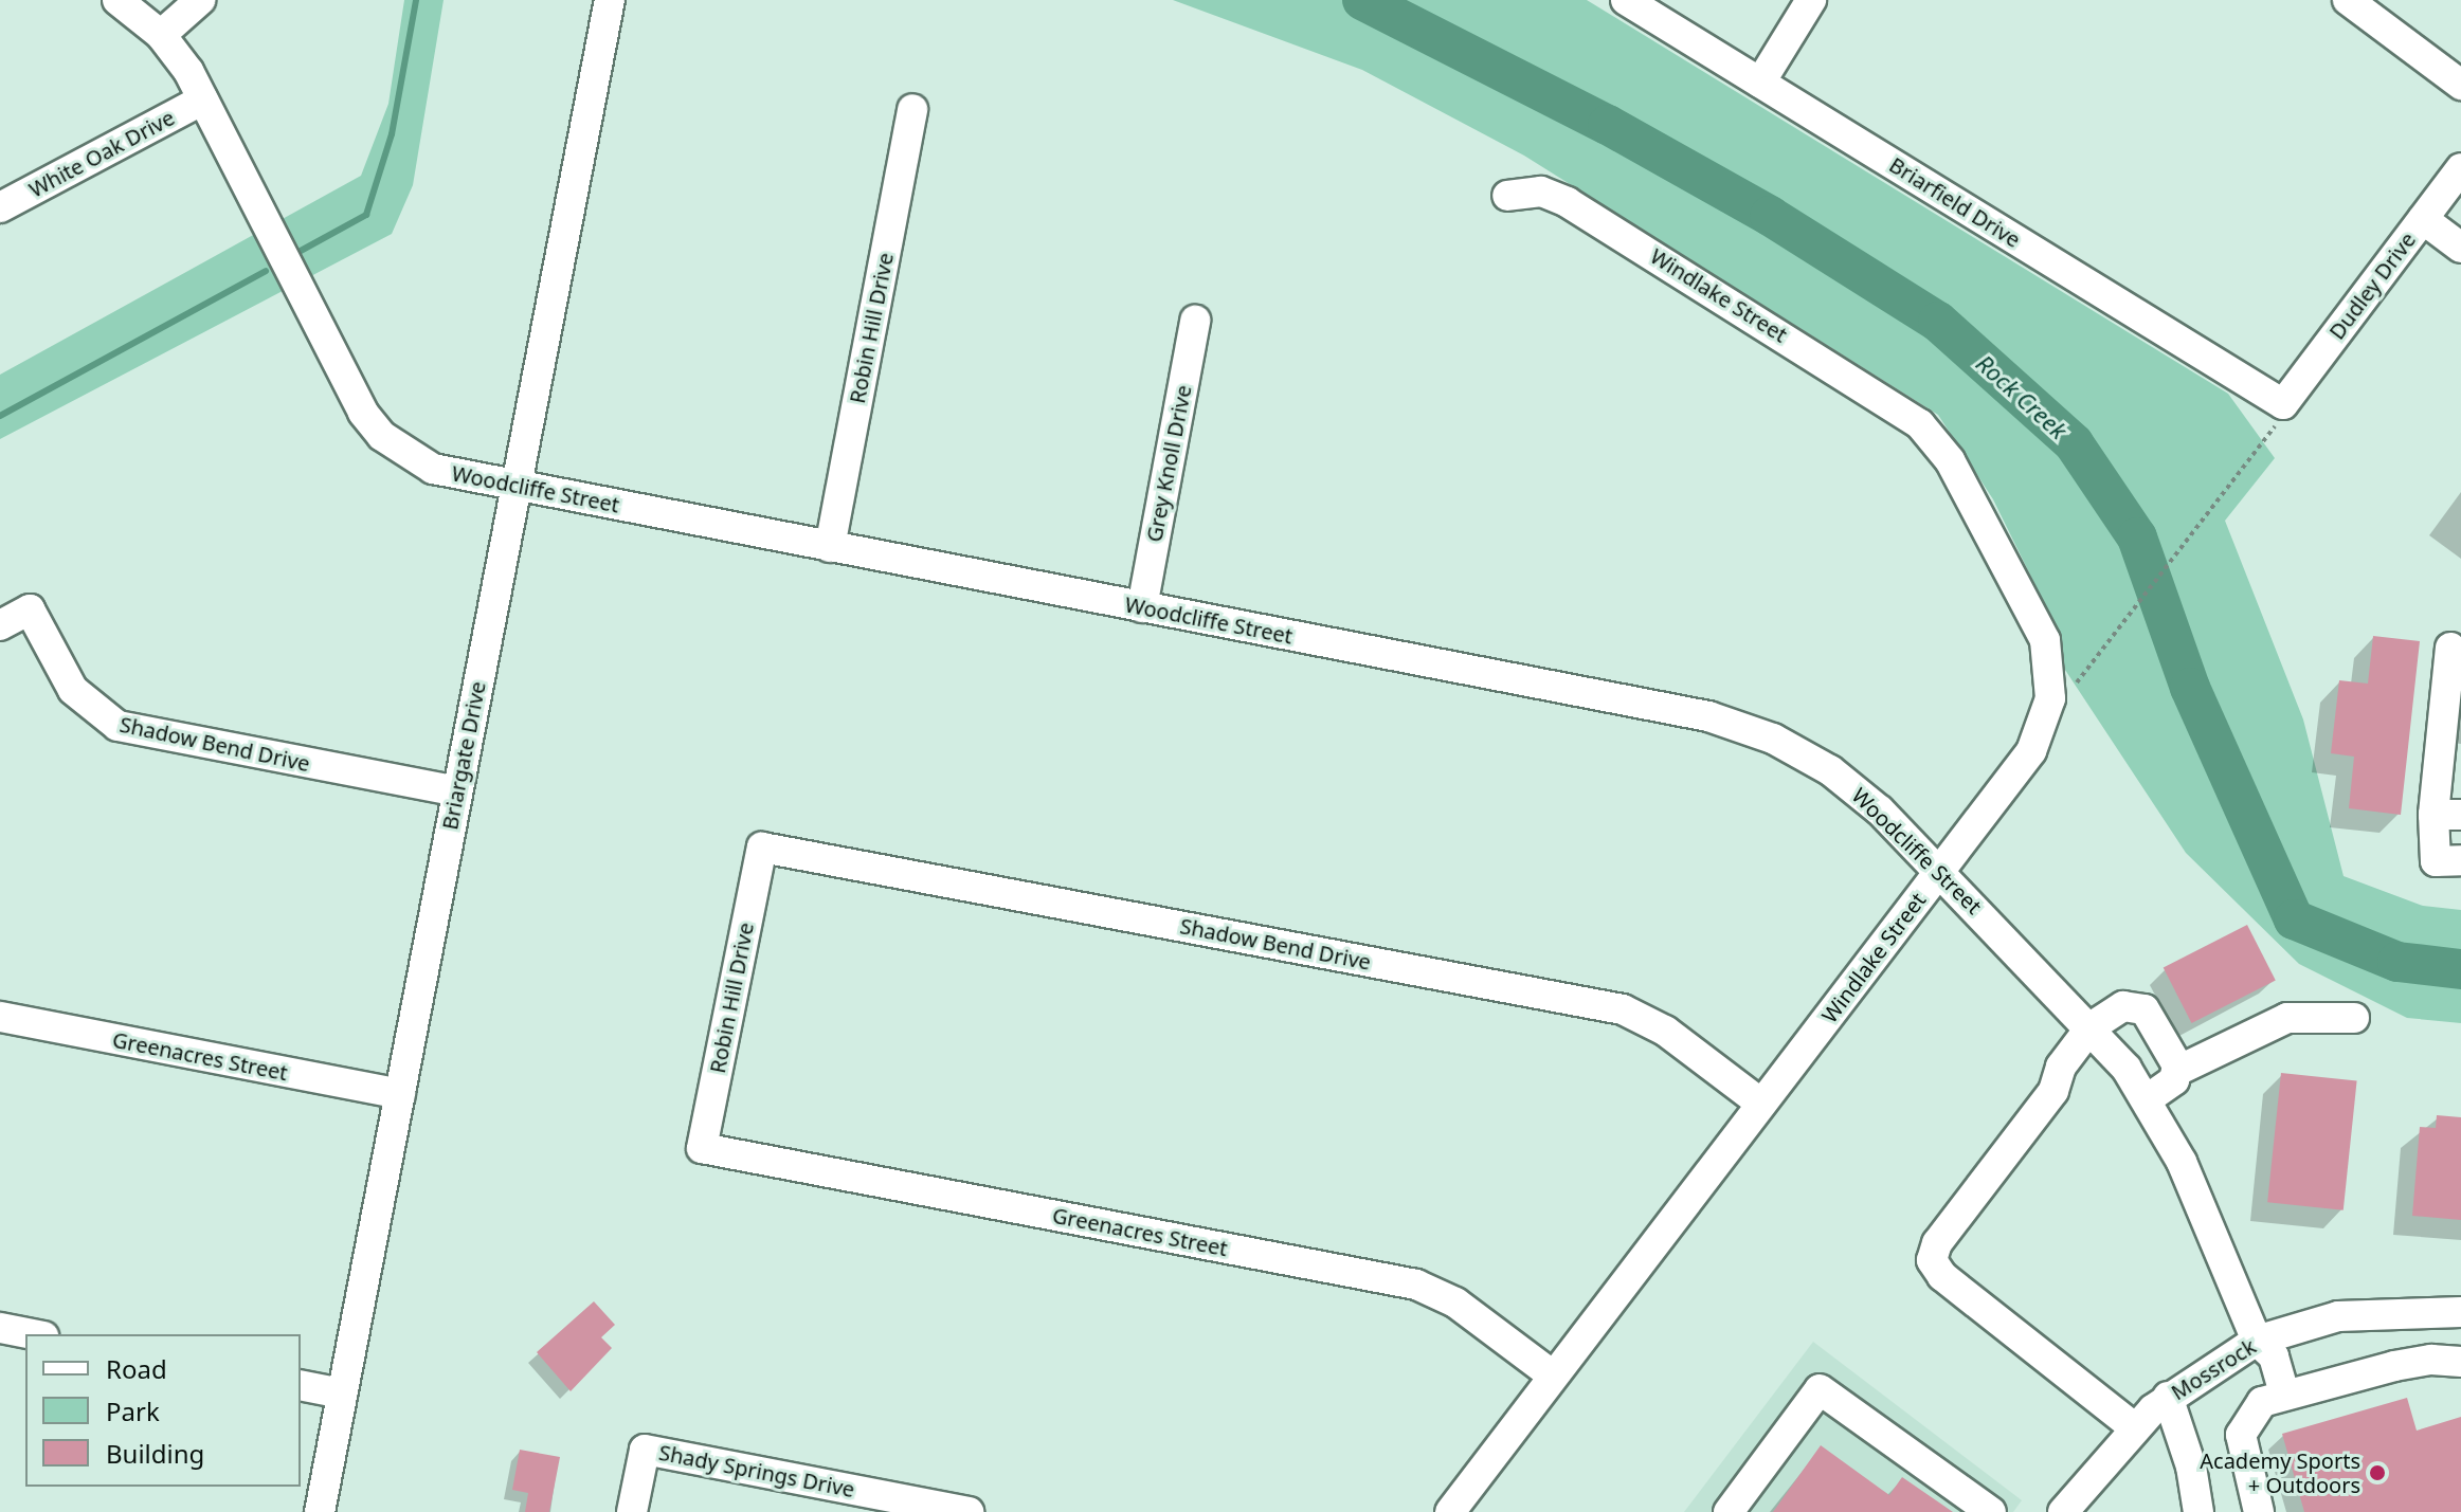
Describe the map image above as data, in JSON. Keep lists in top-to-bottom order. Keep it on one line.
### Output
{"streets":{"street":["White Oak Drive","Briarfield Drive","Dudley Drive","Windlake Street","Robin Hill Drive","Grey Knoll Drive","Woodcliffe Street","Shadow Bend Drive","Briargate Drive","Greenacres Street","Mossrock","Shady Springs Drive"]},"crossings":[["White Oak Drive","Woodcliffe Street"],["Briarfield Drive","Dudley Drive"],["Windlake Street","Woodcliffe Street"],["Windlake Street","Shadow Bend Drive"],["Windlake Street","Greenacres Street"],["Robin Hill Drive","Woodcliffe Street"],["Robin Hill Drive","Shadow Bend Drive"],["Robin Hill Drive","Greenacres Street"],["Grey Knoll Drive","Woodcliffe Street"],["Woodcliffe Street","Briargate Drive"],["Woodcliffe Street","Mossrock"],["Shadow Bend Drive","Briargate Drive"],["Briargate Drive","Greenacres Street"]],"water":["Rock Creek"],"places":["Academy Sports + Outdoors"],"legend":["Road","Park","Building"]}
